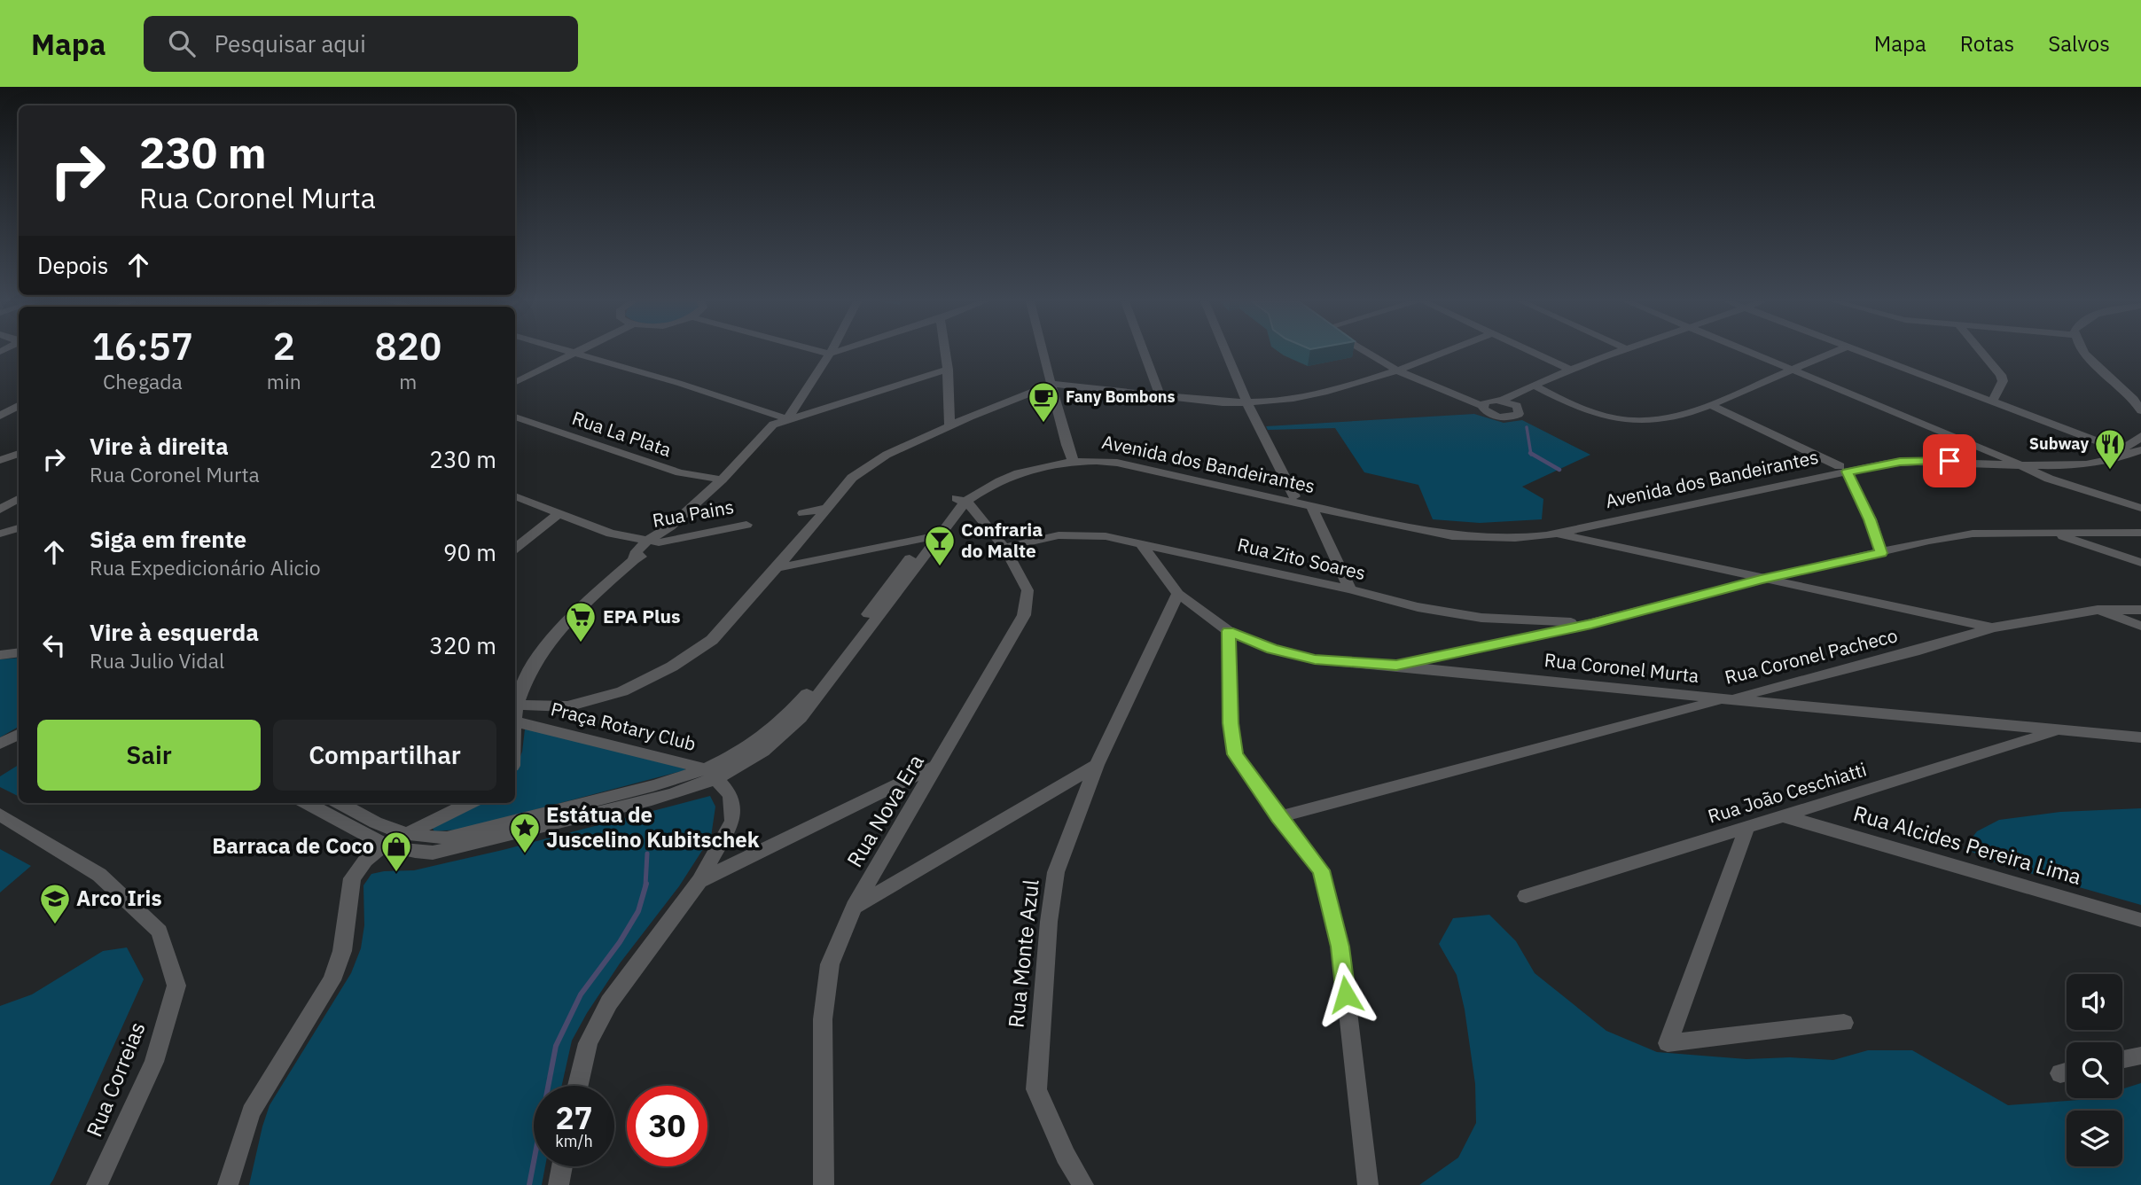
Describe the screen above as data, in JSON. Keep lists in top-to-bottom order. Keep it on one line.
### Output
{"streets":{"street":["Rua La Plata","Avenida dos Bandeirantes","Rua Pains","Rua Zito Soares","Rua Coronel Pacheco","Rua Coronel Murta","Praça Rotary Club","Rua João Ceschiatti","Rua Nova Era","Rua Alcides Pereira Lima","Rua Monte Azul","Rua Correias"]},"crossings":[["Avenida dos Bandeirantes","Praça Rotary Club"],["Avenida dos Bandeirantes","Rua Nova Era"],["Rua Zito Soares","Rua Coronel Murta"],["Rua Zito Soares","Rua Nova Era"],["Rua Coronel Pacheco","Rua Coronel Murta"],["Rua Coronel Murta","Rua João Ceschiatti"],["Rua Coronel Murta","Rua Monte Azul"],["Rua João Ceschiatti","Rua Alcides Pereira Lima"]],"places":{"cafe":["Fany Bombons"],"restaurant":["Subway"],"bar":["Confraria do Malte"],"supermarket":["EPA Plus"],"place":["Estátua de Juscelino Kubitschek"],"shop":["Barraca de Coco"],"school or university":["Arco Iris"]},"page":{"header":"Mapa","search":"Pesquisar aqui","nav":["Mapa","Rotas","Salvos"],"turn":["230 m","Rua Coronel Murta"],"then":"Depois","eta":["16:57","Chegada","2","min","820","m"],"list":[{"name":"Vire à direita","note":"Rua Coronel Murta","value":"230 m"},{"name":"Siga em frente","note":"Rua Expedicionário Alicio","value":"90 m"},{"name":"Vire à esquerda","note":"Rua Julio Vidal","value":"320 m"}],"buttons":["Sair","Compartilhar"],"speed":"27 km/h","limit":"30"}}
